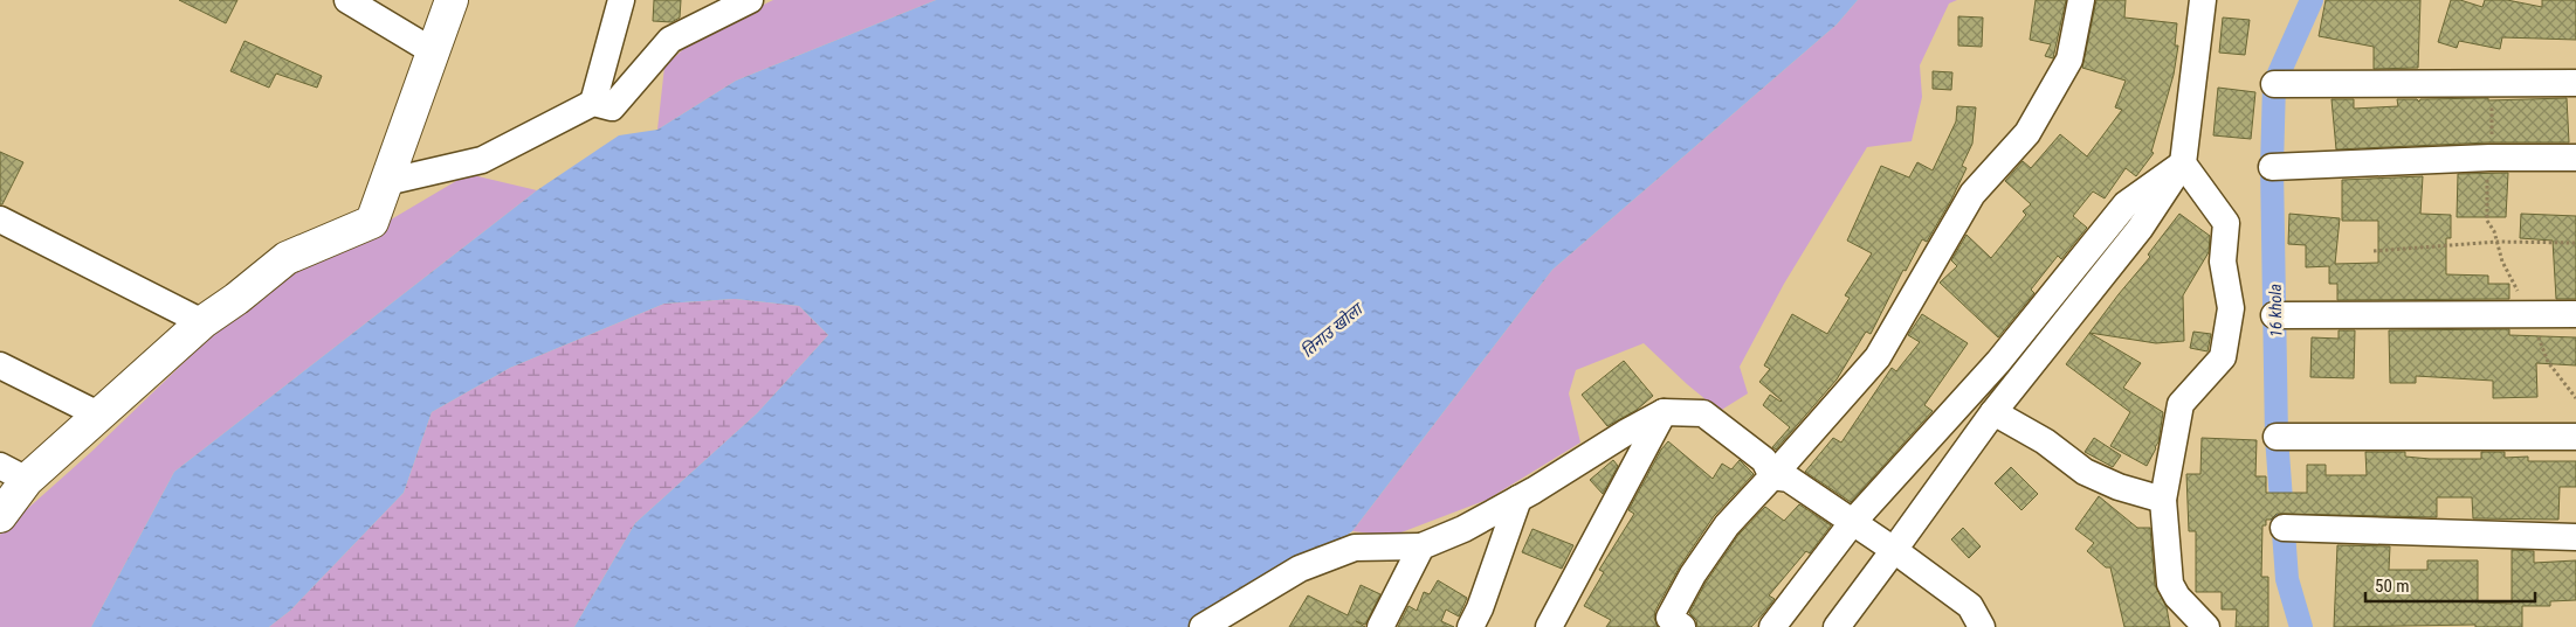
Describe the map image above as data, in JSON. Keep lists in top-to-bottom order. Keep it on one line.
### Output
{"water":["16 khola","तिनाउ खोला"],"scale_bar":"50 m"}
